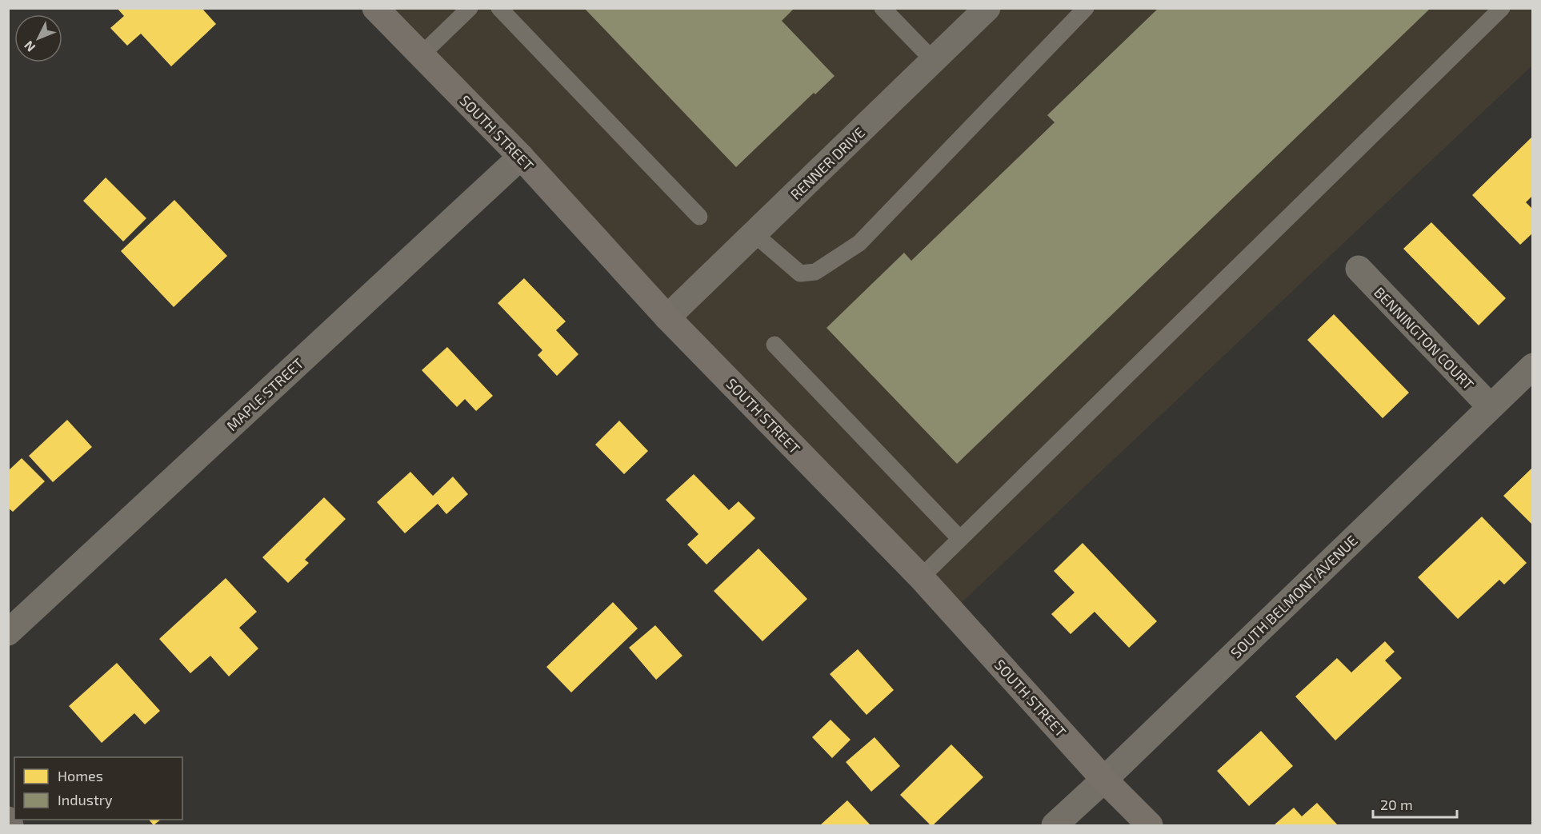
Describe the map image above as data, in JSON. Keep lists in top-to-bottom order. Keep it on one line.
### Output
{"streets":{"street":["SOUTH STREET","RENNER DRIVE","BENNINGTON COURT","MAPLE STREET","SOUTH BELMONT AVENUE"]},"crossings":[["SOUTH STREET","RENNER DRIVE"],["SOUTH STREET","MAPLE STREET"],["SOUTH STREET","SOUTH BELMONT AVENUE"],["BENNINGTON COURT","SOUTH BELMONT AVENUE"]],"legend":["Homes","Industry"],"scale_bar":"20 m","north":"bottom left"}
